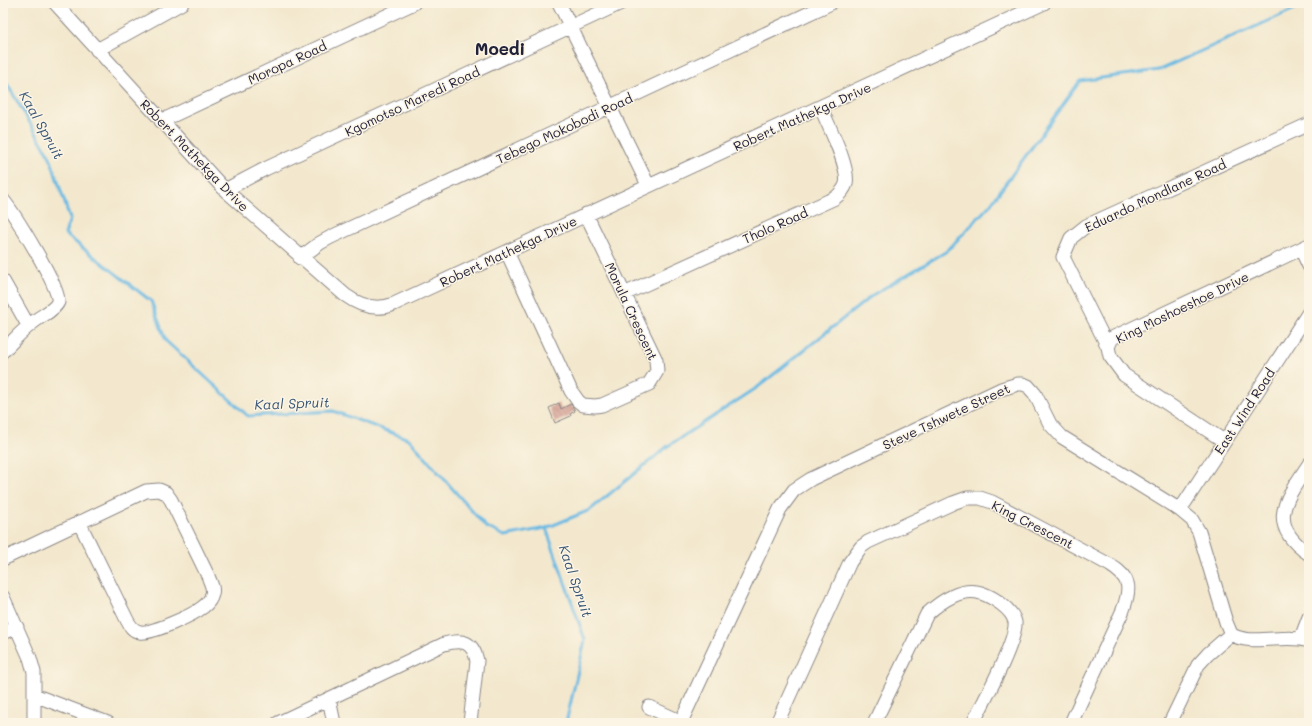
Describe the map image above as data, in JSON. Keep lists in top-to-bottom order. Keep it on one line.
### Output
{"streets":{"street":["Moropa Road","Kgomotso Maredi Road","Robert Mathekga Drive","Tebego Mokobodi Road","Eduardo Mondlane Road","Tholo Road","King Moshoeshoe Drive","Morula Crescent","East Wind Road","Steve Tshwete Street","King Crescent"]},"crossings":[["Moropa Road","Robert Mathekga Drive"],["Kgomotso Maredi Road","Robert Mathekga Drive"],["Robert Mathekga Drive","Tebego Mokobodi Road"],["Robert Mathekga Drive","Tholo Road"],["Robert Mathekga Drive","Morula Crescent"],["Eduardo Mondlane Road","King Moshoeshoe Drive"],["Tholo Road","Morula Crescent"],["King Moshoeshoe Drive","East Wind Road"],["East Wind Road","Steve Tshwete Street"]],"districts":["Moedi"],"water":["Kaal Spruit"]}
